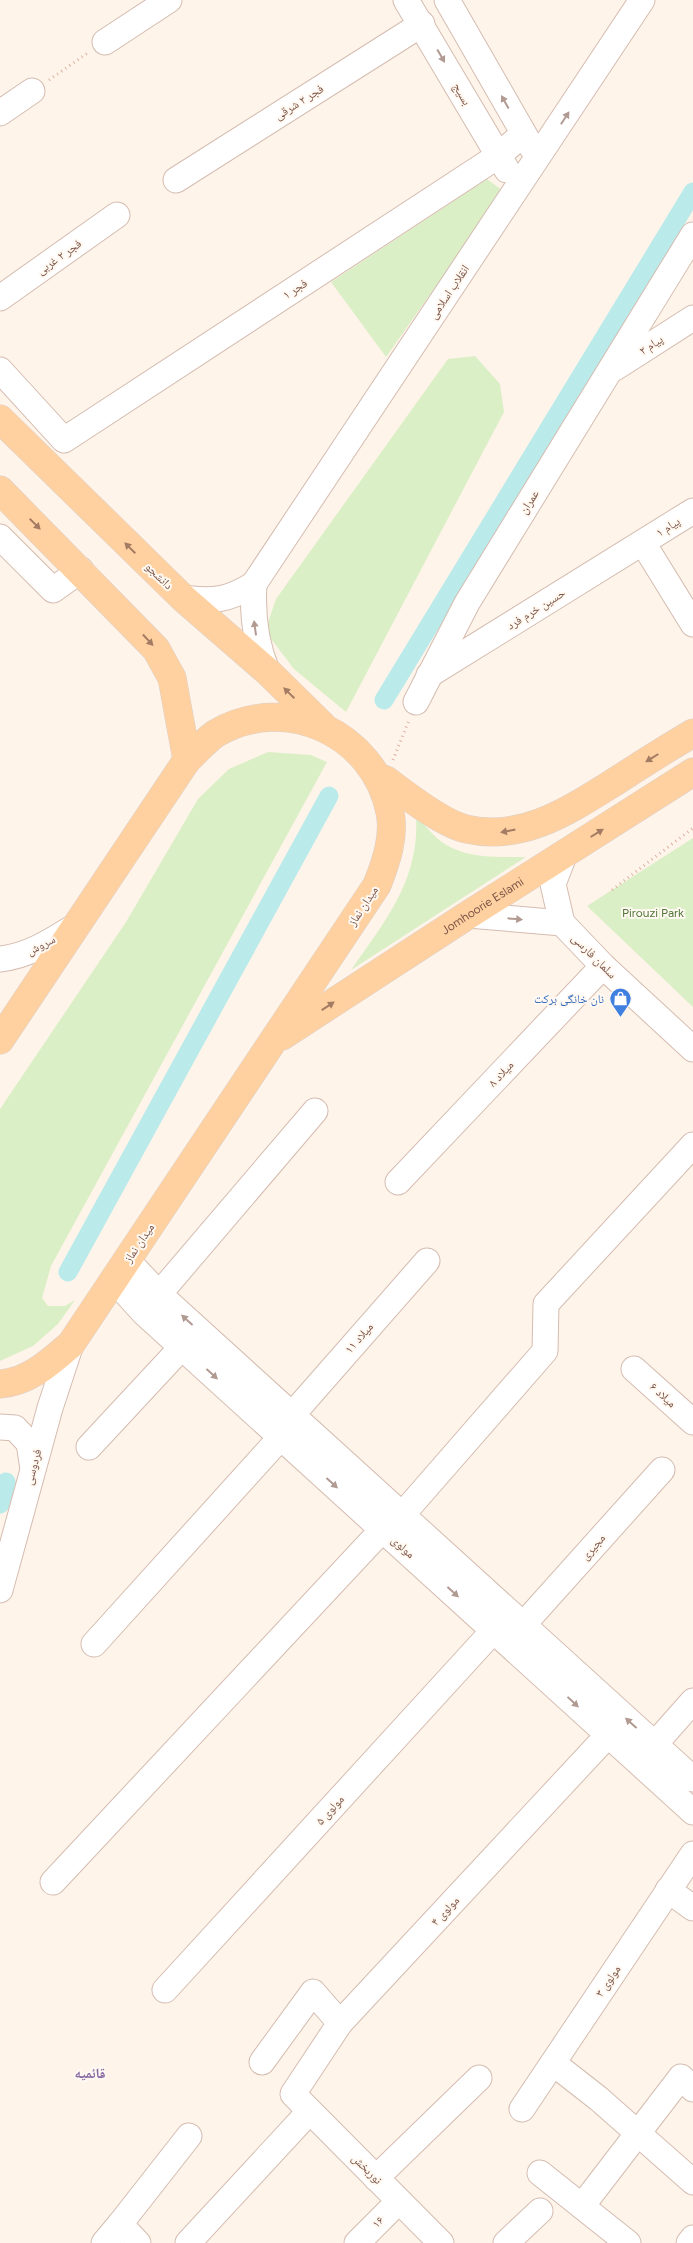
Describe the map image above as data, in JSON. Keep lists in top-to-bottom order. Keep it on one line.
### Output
{"streets":{"main road":["دانشجو","میدان نماز","Jomhoorie Eslami"],"street":["بسیج","فجر ۲ شرقی","فجر ۲ غربی","فجر ۱","انقلاب اسلامی","پیام ۲","عمران","پیام ۱","حسین خرم فرد","سروش","سلمان فارسی","میلاد ۸","میلاد ۱۱","میلاد ۶","فردوسی","مولوی","مجیری","مولوی ۵","مولوی ۴","مولوی ۳","نوربخش","۱۶"]},"crossings":[["بسیج","فجر ۲ شرقی"],["بسیج","فجر ۱"],["بسیج","انقلاب اسلامی"],["پیام ۲","عمران"],["عمران","حسین خرم فرد"],["پیام ۱","حسین خرم فرد"],["دانشجو","میدان نماز"],["میدان نماز","Jomhoorie Eslami"],["میدان نماز","سروش"],["میدان نماز","فردوسی"],["میدان نماز","مولوی"],["سلمان فارسی","میلاد ۸"],["میلاد ۱۱","مولوی"],["مولوی","مجیری"],["مولوی","مولوی ۵"],["مولوی","مولوی ۴"],["مولوی ۴","نوربخش"],["نوربخش","۱۶"]],"one_way":["Jomhoorie Eslami"],"districts":["قائمیه"],"parks":["Pirouzi Park"],"places":{"shop":["نان خانگی برکت"]}}
